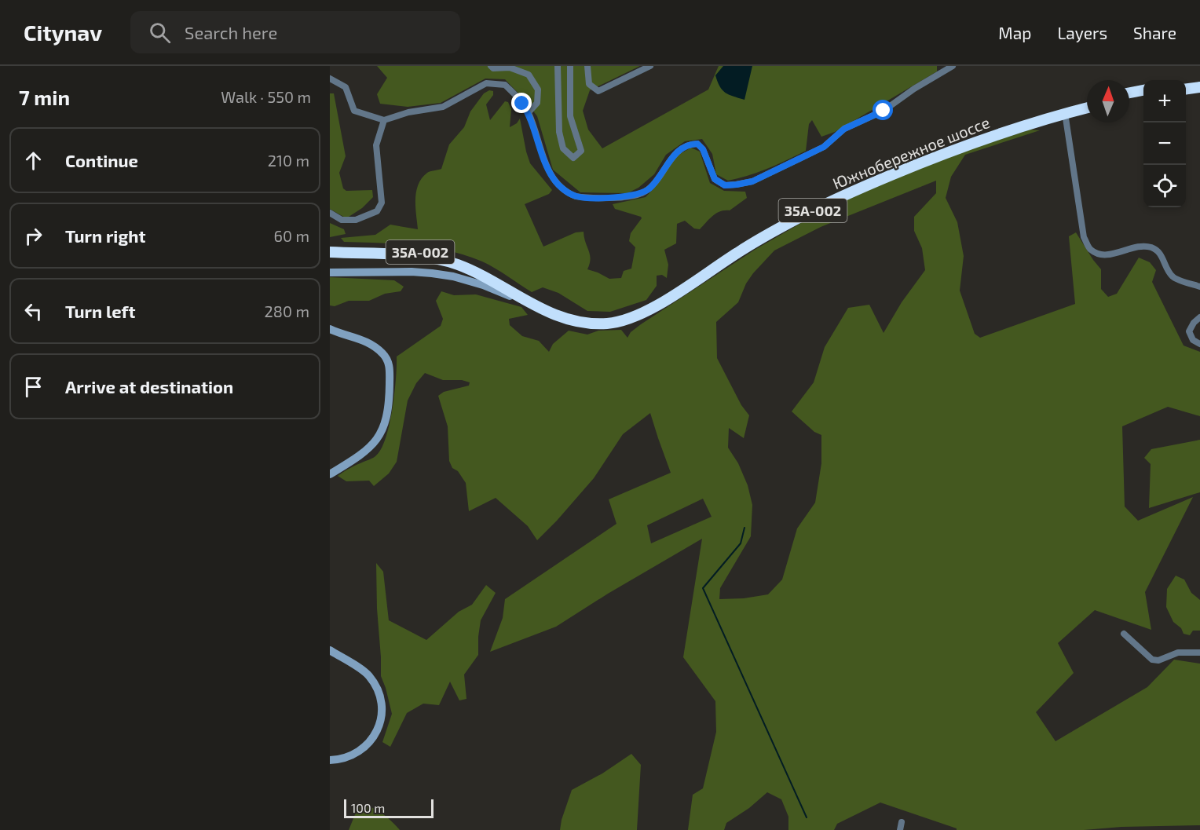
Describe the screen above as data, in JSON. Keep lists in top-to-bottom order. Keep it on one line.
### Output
{"streets":{"highway":["Южнобережное шоссе","35А-002"]},"scale_bar":"100 m","north":"top","page":{"header":"Citynav","search":"Search here","nav":["Map","Layers","Share"],"heading":["7 min","Walk · 550 m"],"map_buttons":["+","−"],"list":[["Continue","210 m"],["Turn right","60 m"],["Turn left","280 m"],"Arrive at destination"],"scale":"100 m"}}
